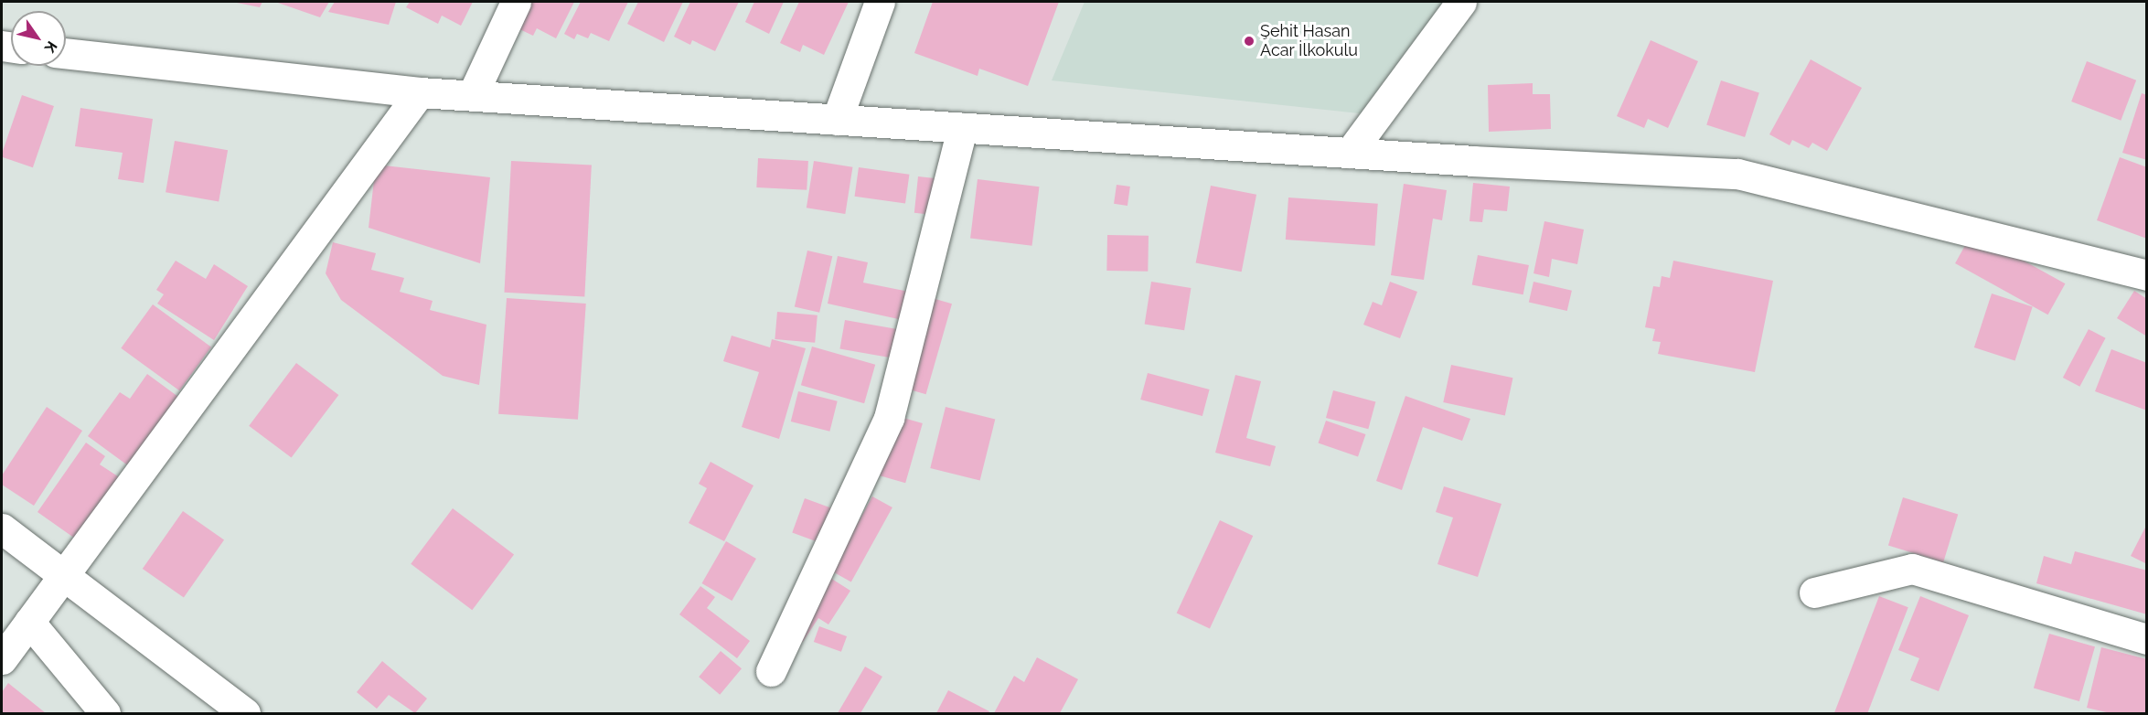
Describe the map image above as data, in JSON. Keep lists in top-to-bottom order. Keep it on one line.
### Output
{"places":["Şehit Hasan Acar İlkokulu"],"north":"bottom right"}
